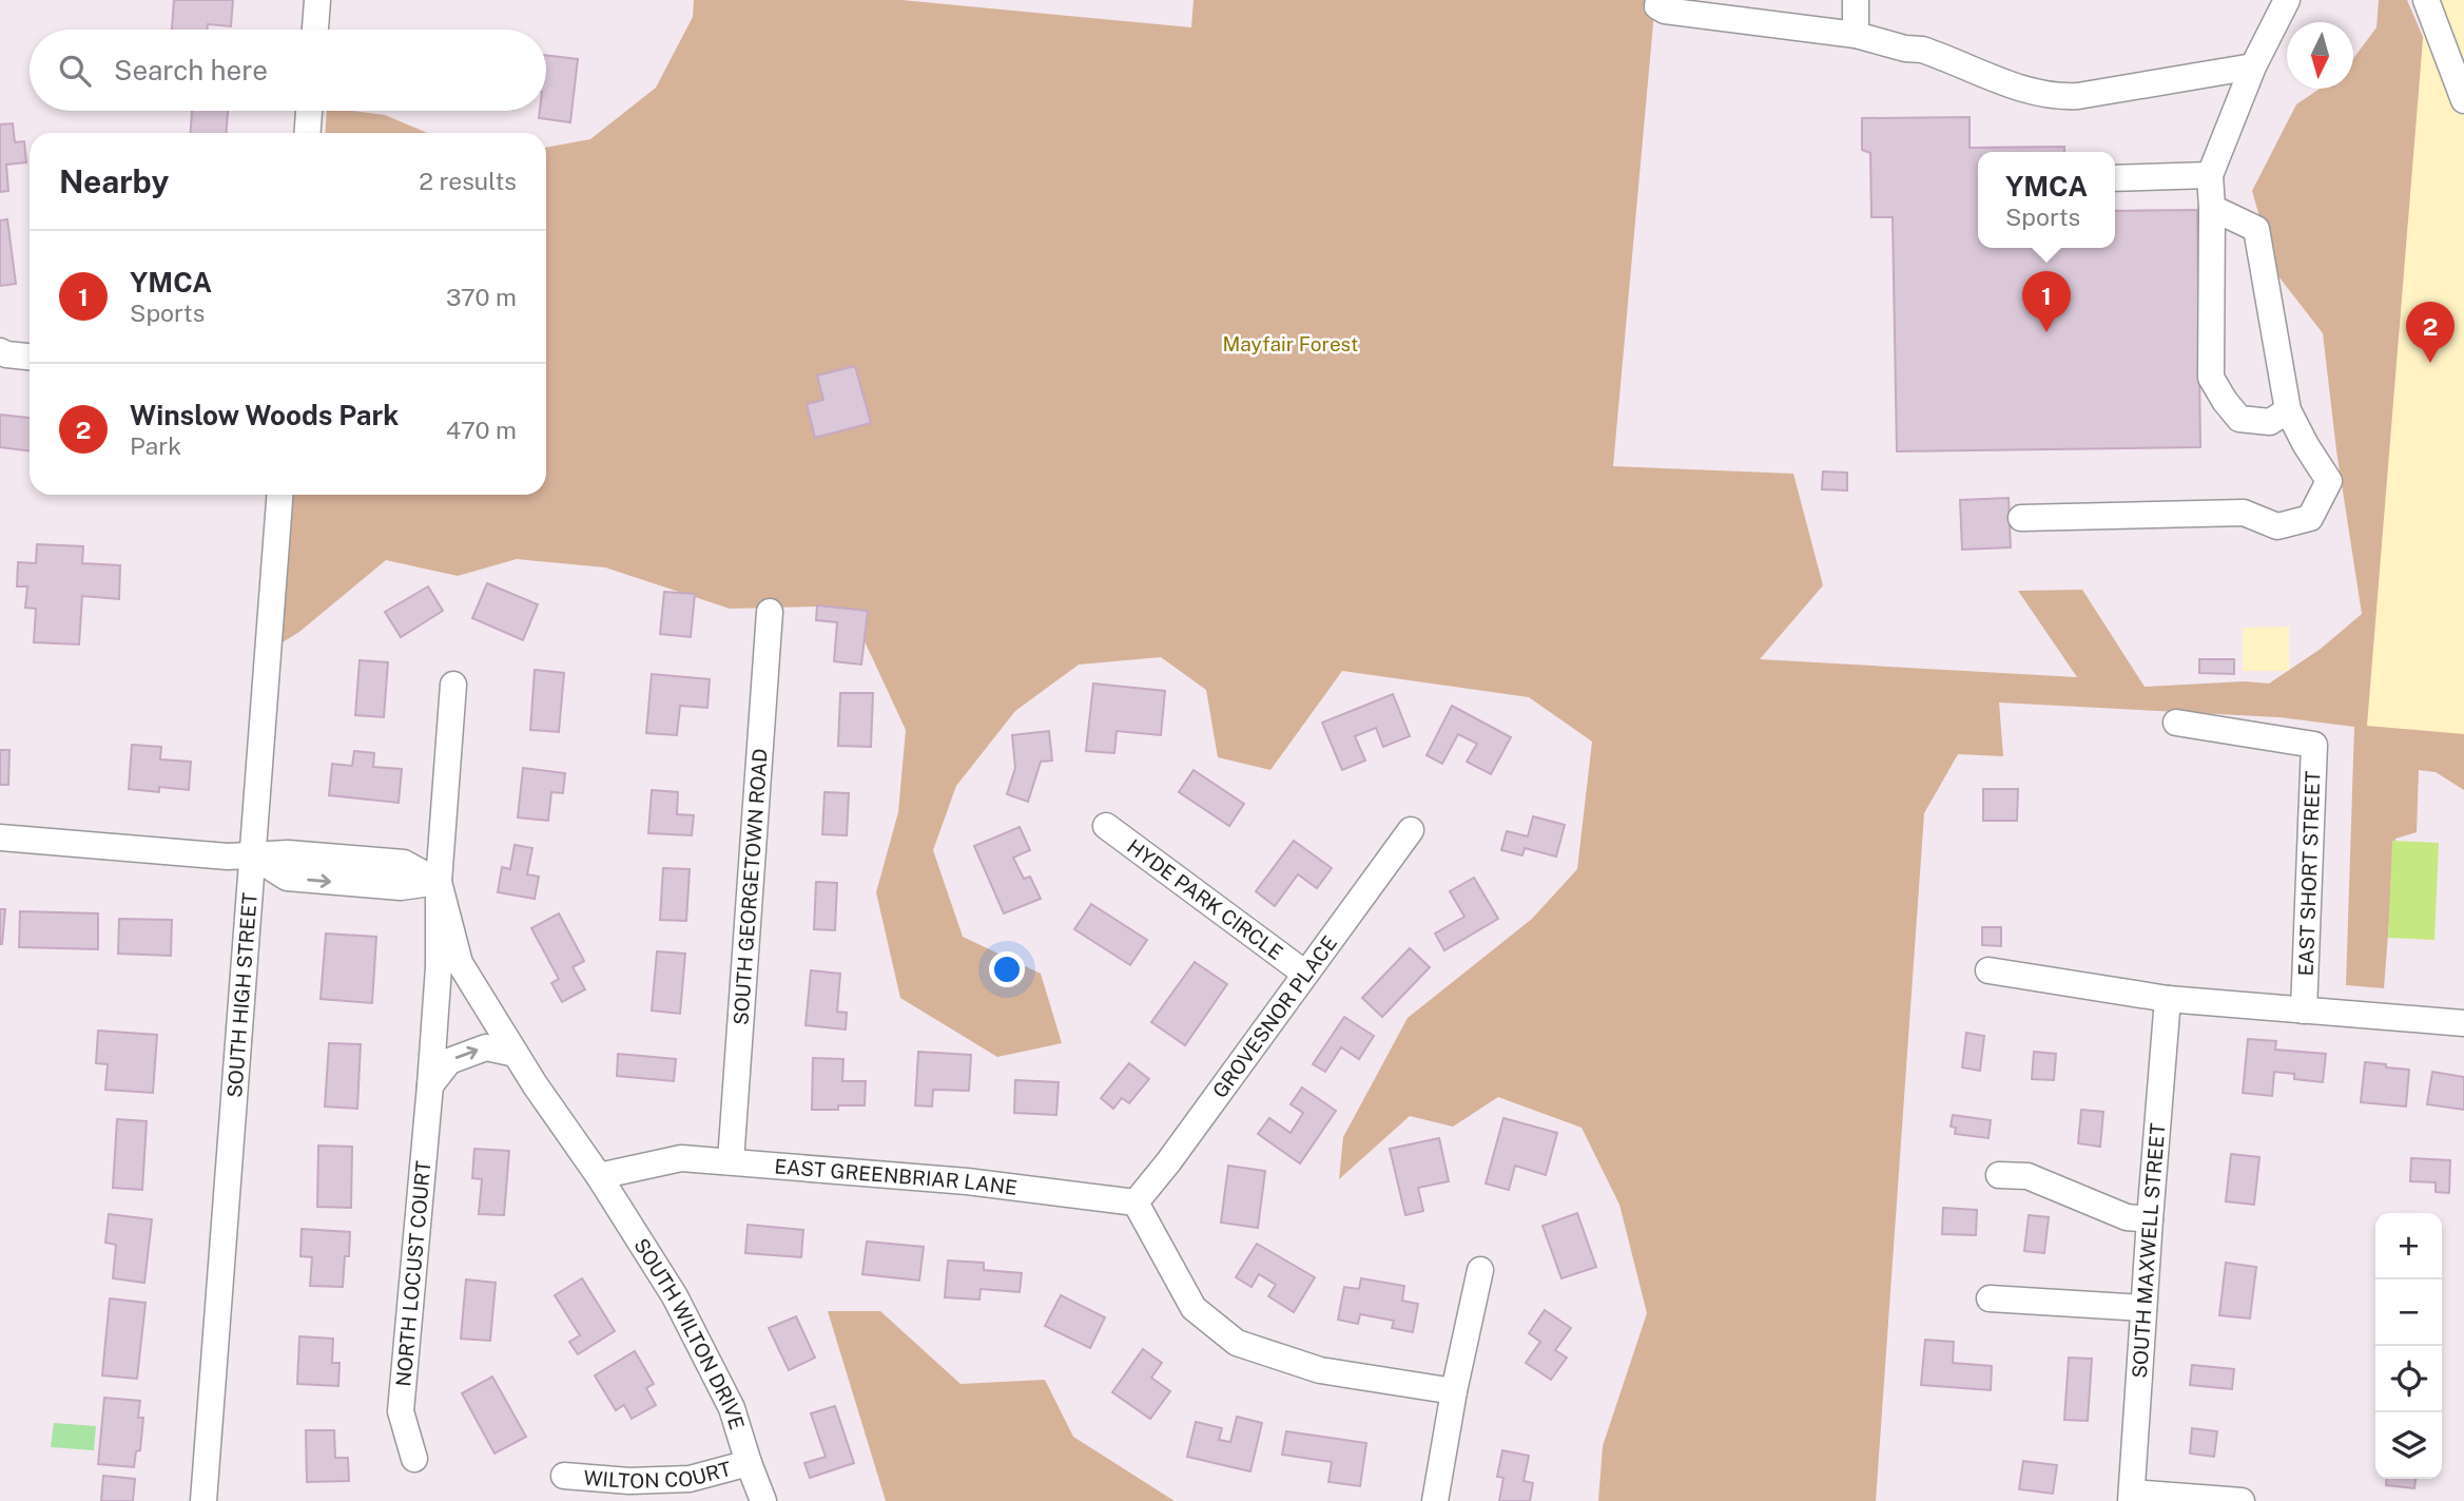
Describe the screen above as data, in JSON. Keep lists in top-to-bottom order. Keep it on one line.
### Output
{"streets":{"street":["EAST SHORT STREET","SOUTH GEORGETOWN ROAD","HYDE PARK CIRCLE","SOUTH HIGH STREET","GROVESNOR PLACE","EAST GREENBRIAR LANE","SOUTH MAXWELL STREET","NORTH LOCUST COURT","SOUTH WILTON DRIVE","WILTON COURT"]},"crossings":[["SOUTH GEORGETOWN ROAD","EAST GREENBRIAR LANE"],["HYDE PARK CIRCLE","GROVESNOR PLACE"],["GROVESNOR PLACE","EAST GREENBRIAR LANE"],["EAST GREENBRIAR LANE","SOUTH WILTON DRIVE"],["SOUTH WILTON DRIVE","WILTON COURT"]],"parks":["Mayfair Forest"],"north":"bottom","page":{"search":"Search here","heading":["Nearby","2 results"],"popup":["YMCA","Sports"],"list":[{"mark":"1","name":"YMCA","note":"Sports","value":"370 m"},{"mark":"2","name":"Winslow Woods Park","note":"Park","value":"470 m"}],"pins":["1","2"],"map_buttons":["+","−"]}}
